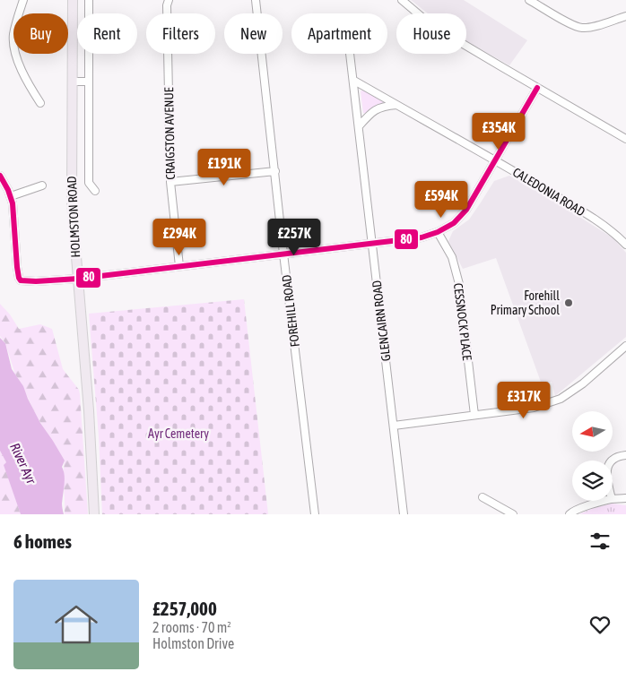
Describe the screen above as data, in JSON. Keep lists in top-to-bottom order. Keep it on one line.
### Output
{"streets":{"main road":["HOLMSTON ROAD"],"street":["CRAIGSTON AVENUE","CALEDONIA ROAD","FOREHILL ROAD","GLENCAIRN ROAD","CESSNOCK PLACE"]},"crossings":[["CALEDONIA ROAD","GLENCAIRN ROAD"]],"water":["River Ayr"],"parks":["Ayr Cemetery"],"places":["Forehill Primary School"],"lines":["transit line 80"],"north":"left","page":{"chip":["Buy","Rent","Filters","New","Apartment","House"],"price":["£354K","£191K","£594K","£294K","£257K","£317K"],"heading":"6 homes","list":[{"name":"£257,000","note":"2 rooms · 70 m² · Holmston Drive"}]}}
